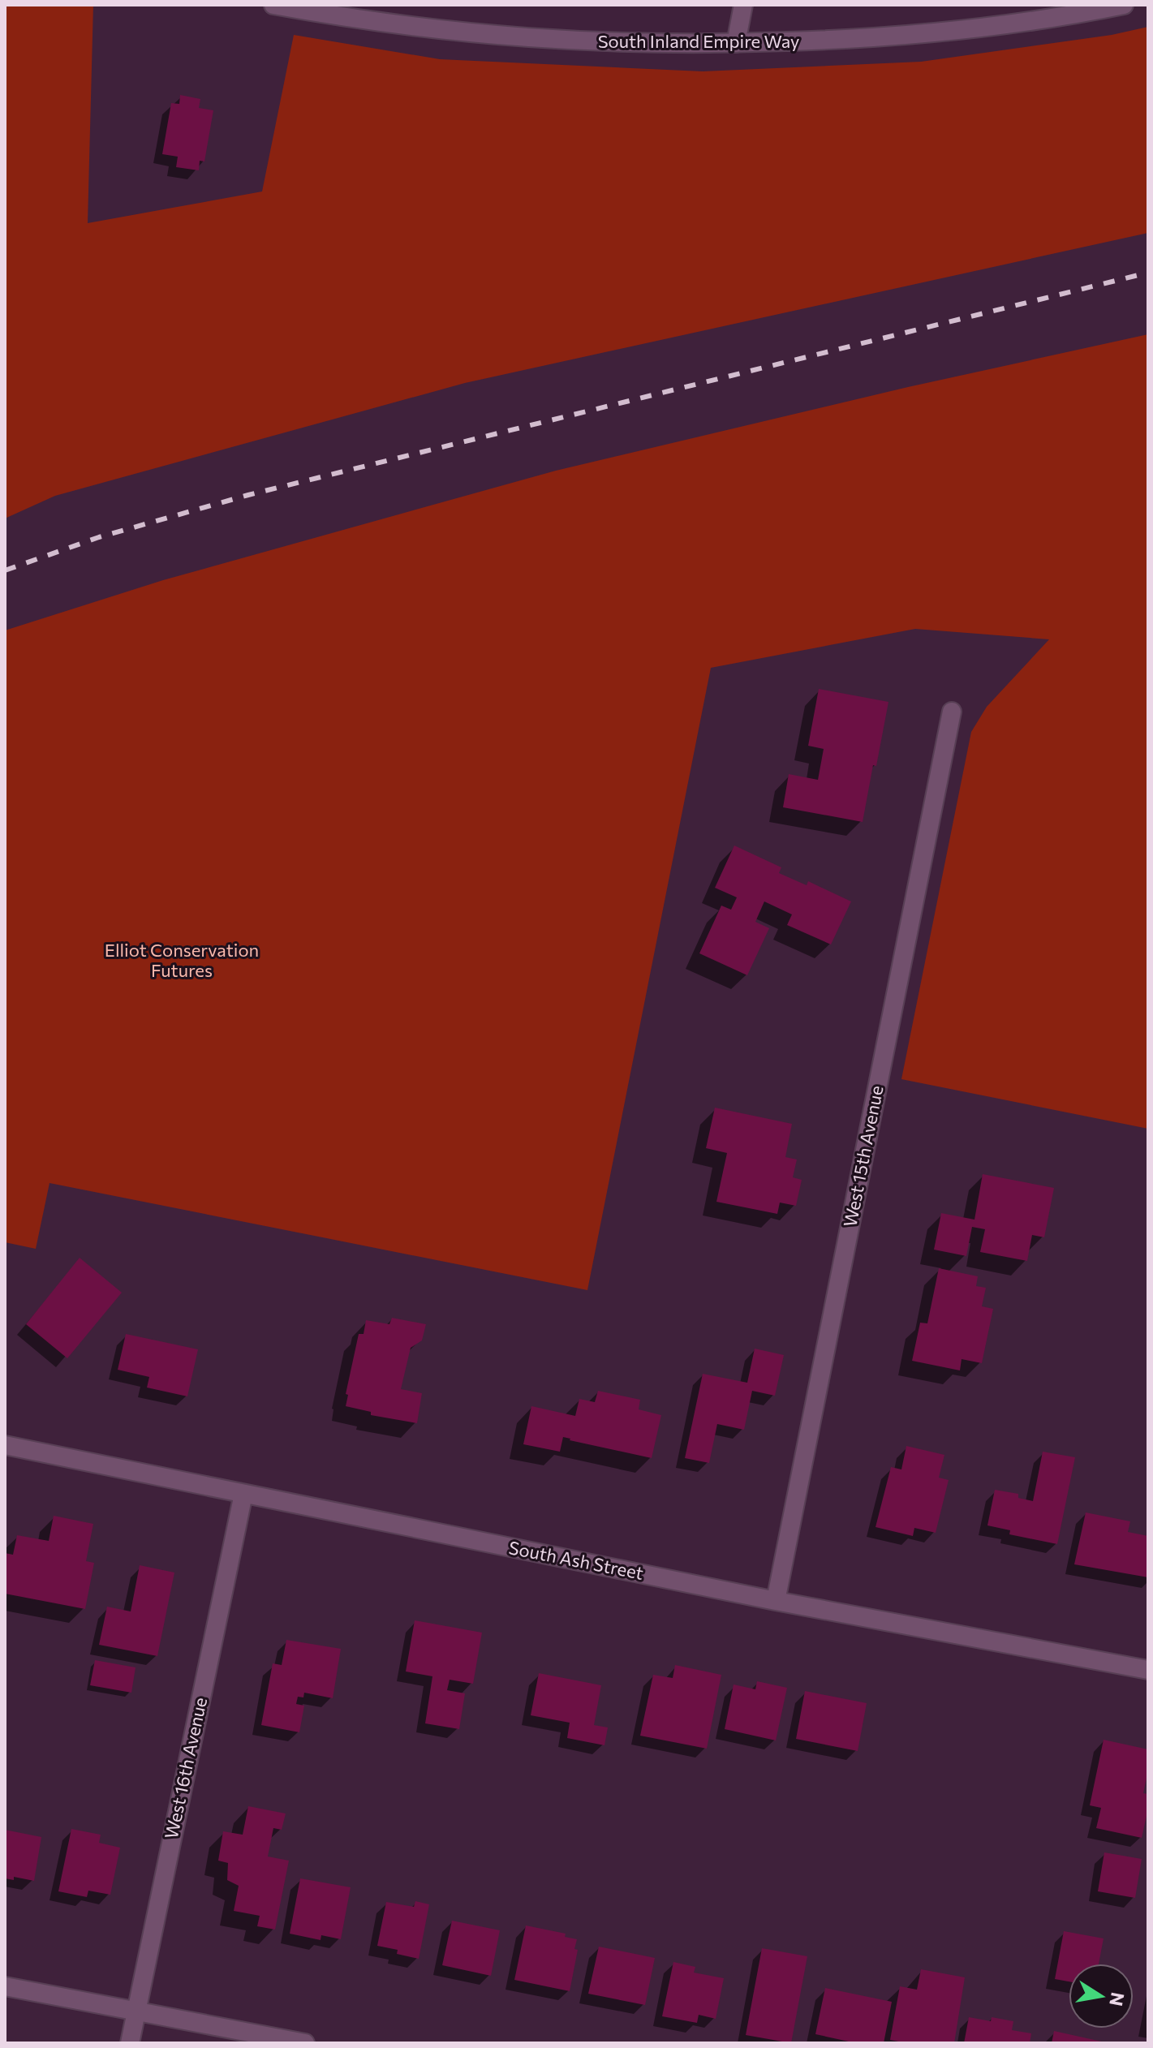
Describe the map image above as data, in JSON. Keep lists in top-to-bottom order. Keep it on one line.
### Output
{"streets":{"street":["South Inland Empire Way","West 15th Avenue","South Ash Street","West 16th Avenue"]},"crossings":[["West 15th Avenue","South Ash Street"],["South Ash Street","West 16th Avenue"]],"parks":["Elliot Conservation Futures"],"north":"right"}
